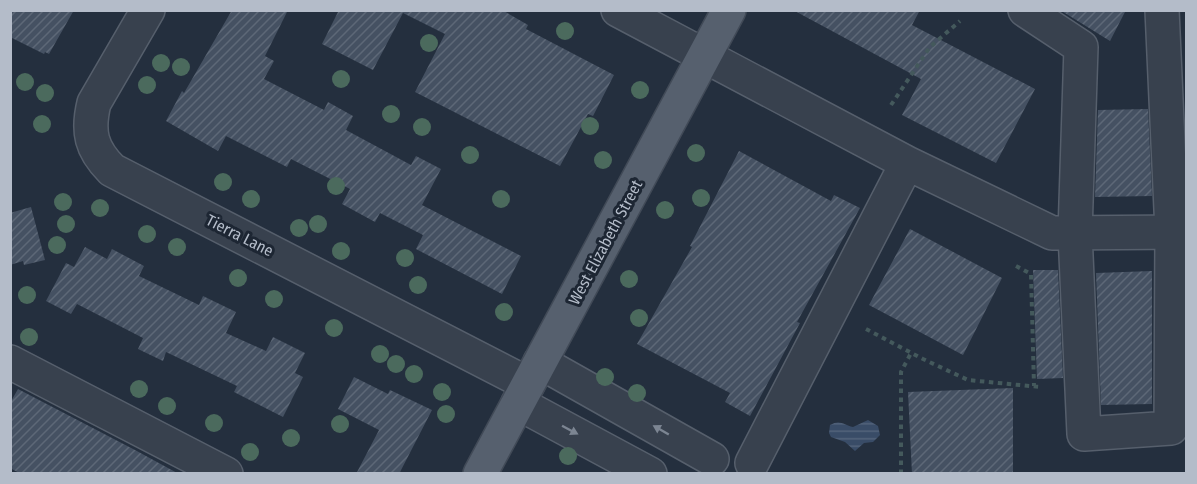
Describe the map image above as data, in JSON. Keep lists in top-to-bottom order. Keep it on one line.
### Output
{"streets":{"main road":["West Elizabeth Street"],"street":["Tierra Lane"]},"crossings":[["Tierra Lane","West Elizabeth Street"]]}
